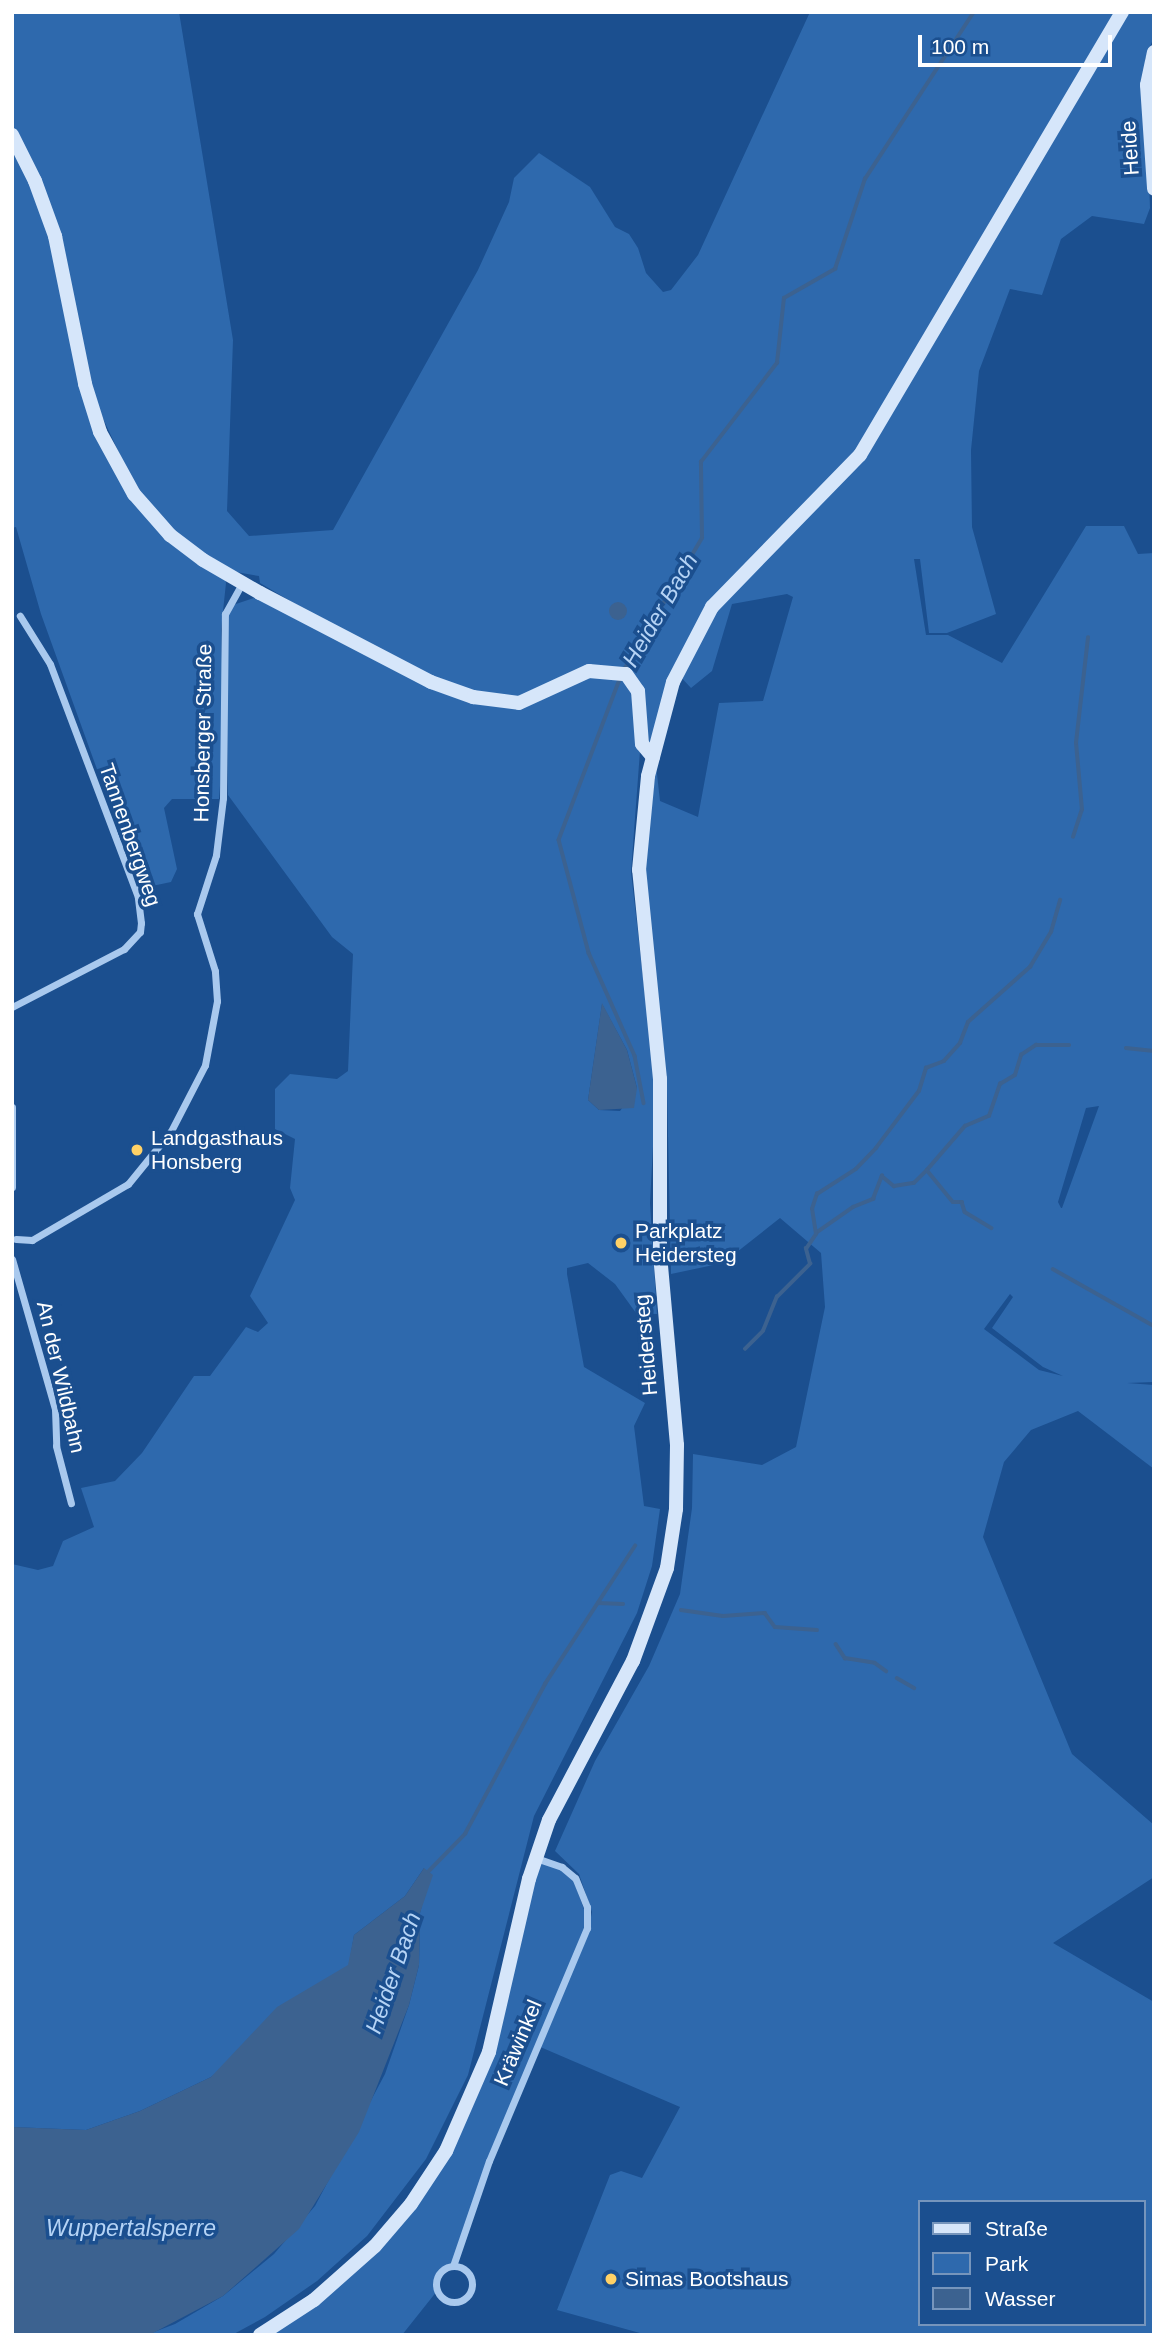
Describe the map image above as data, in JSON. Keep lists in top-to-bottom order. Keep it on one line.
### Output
{"streets":{"main road":["Heide","Heidersteg"],"street":["Honsberger Straße","Tannenbergweg","An der Wildbahn","Kräwinkel"]},"crossings":[["Heidersteg","Kräwinkel"]],"water":["Heider Bach","Wuppertalsperre"],"places":["Landgasthaus Honsberg","Parkplatz Heidersteg","Simas Bootshaus"],"legend":["Straße","Park","Wasser"],"scale_bar":"100 m"}
